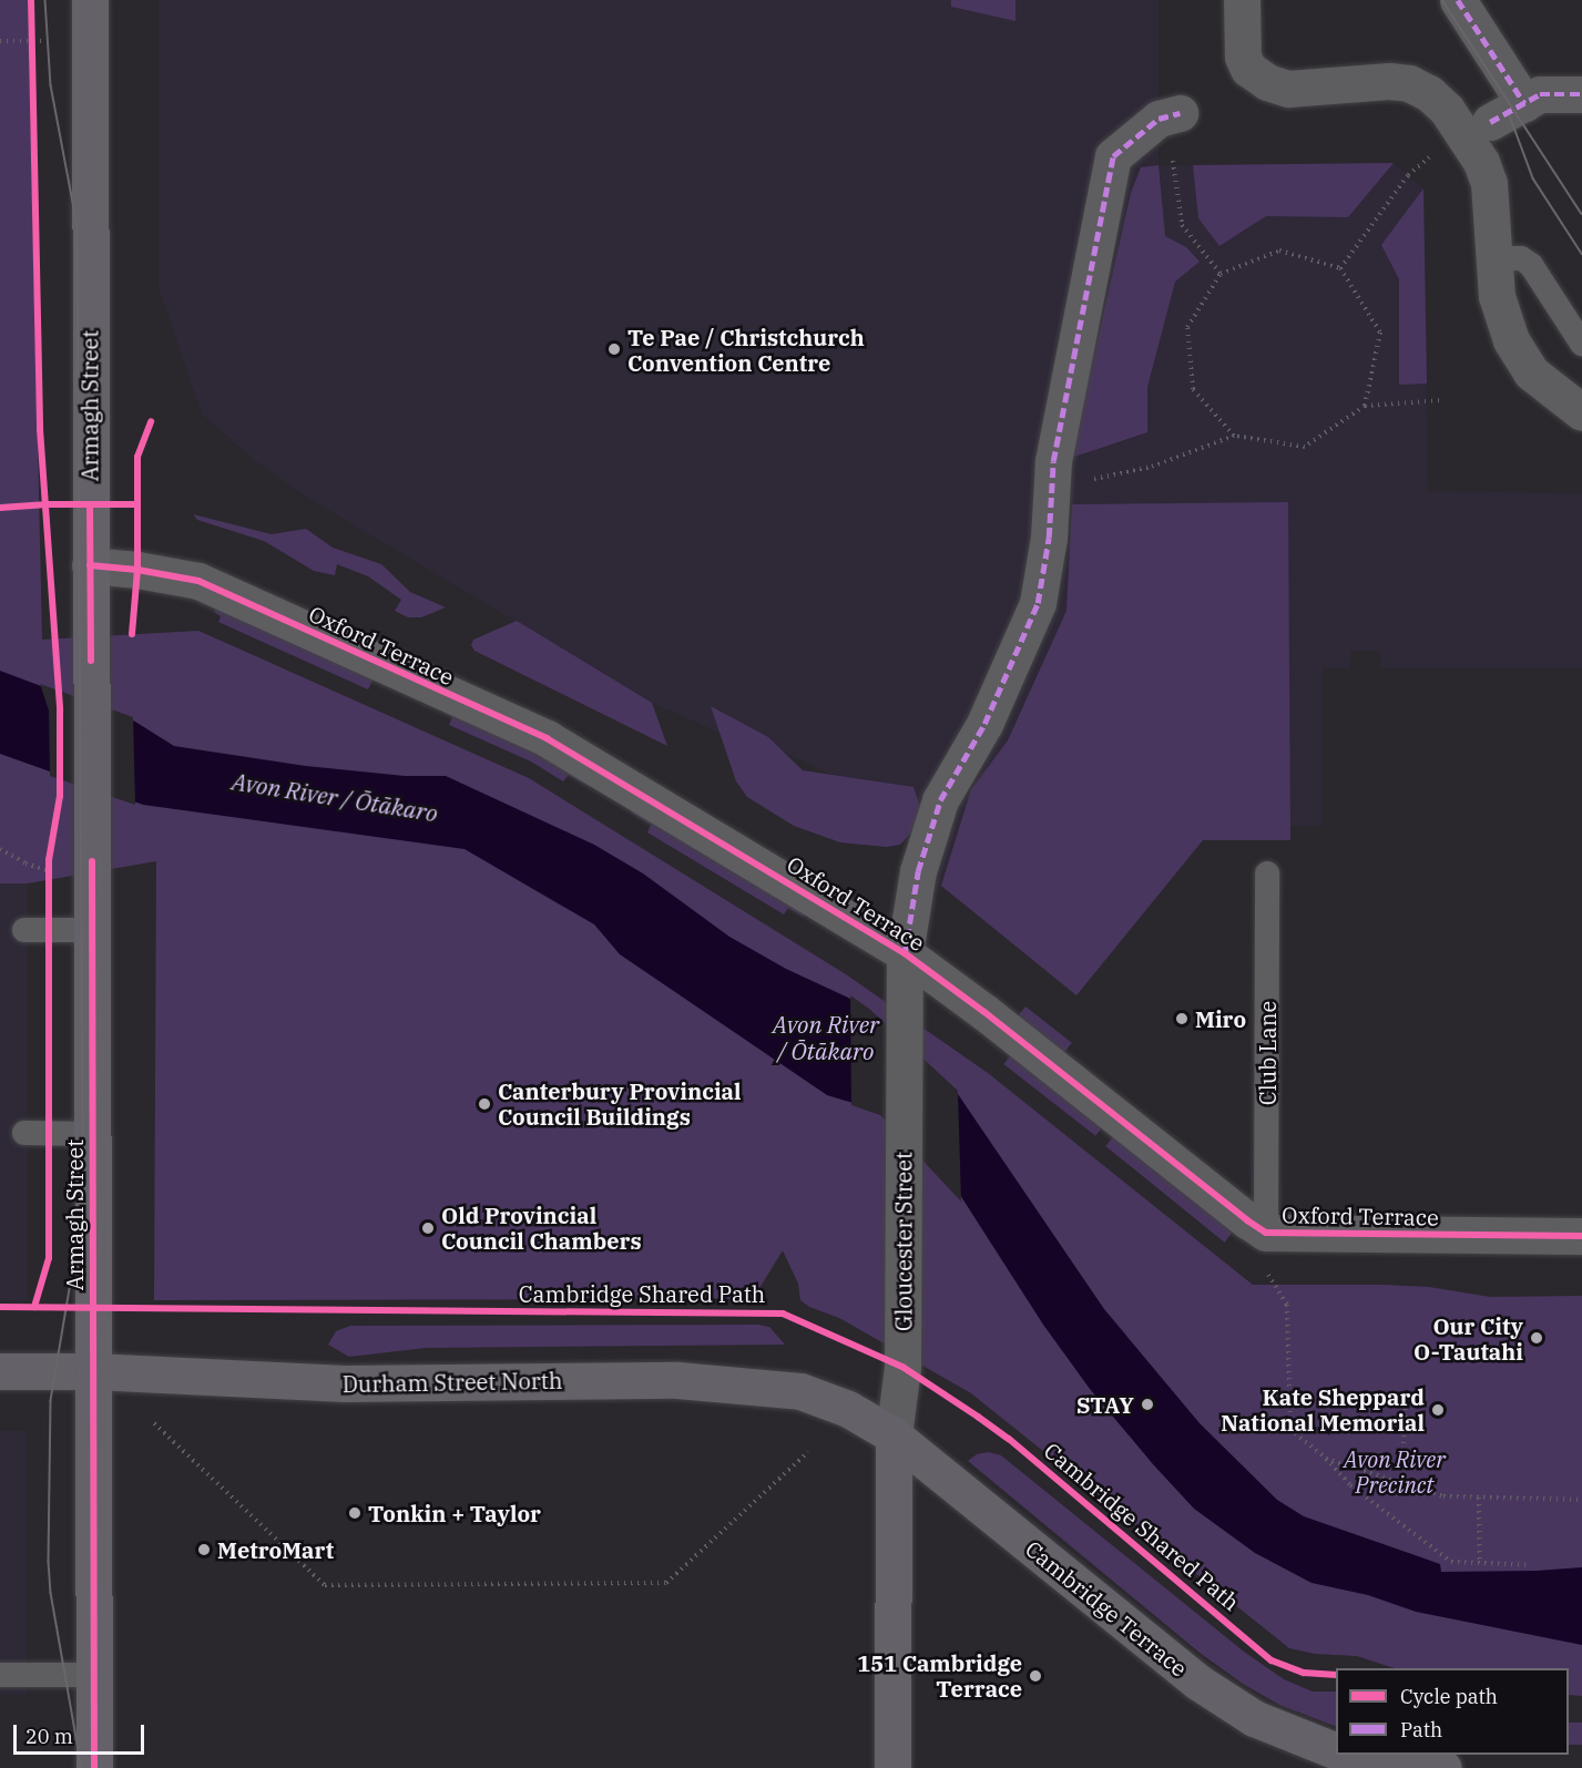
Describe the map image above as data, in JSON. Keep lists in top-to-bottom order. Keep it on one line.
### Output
{"streets":{"street":["Armagh Street","Oxford Terrace","Gloucester Street","Durham Street North","Cambridge Terrace"],"lane":["Club Lane"],"cycle path":["Cambridge Shared Path"]},"crossings":[["Armagh Street","Oxford Terrace"],["Armagh Street","Durham Street North"],["Oxford Terrace","Club Lane"],["Oxford Terrace","Gloucester Street"],["Gloucester Street","Durham Street North"],["Gloucester Street","Cambridge Terrace"],["Durham Street North","Cambridge Terrace"]],"water":["Avon River / Ōtākaro"],"parks":["Avon River Precinct"],"places":["Te Pae / Christchurch Convention Centre","Miro","Canterbury Provincial Council Buildings","Old Provincial Council Chambers","Our City O-Tautahi","STAY","Kate Sheppard National Memorial","Tonkin + Taylor","MetroMart","151 Cambridge Terrace"],"legend":["Cycle path","Path"],"scale_bar":"20 m"}
